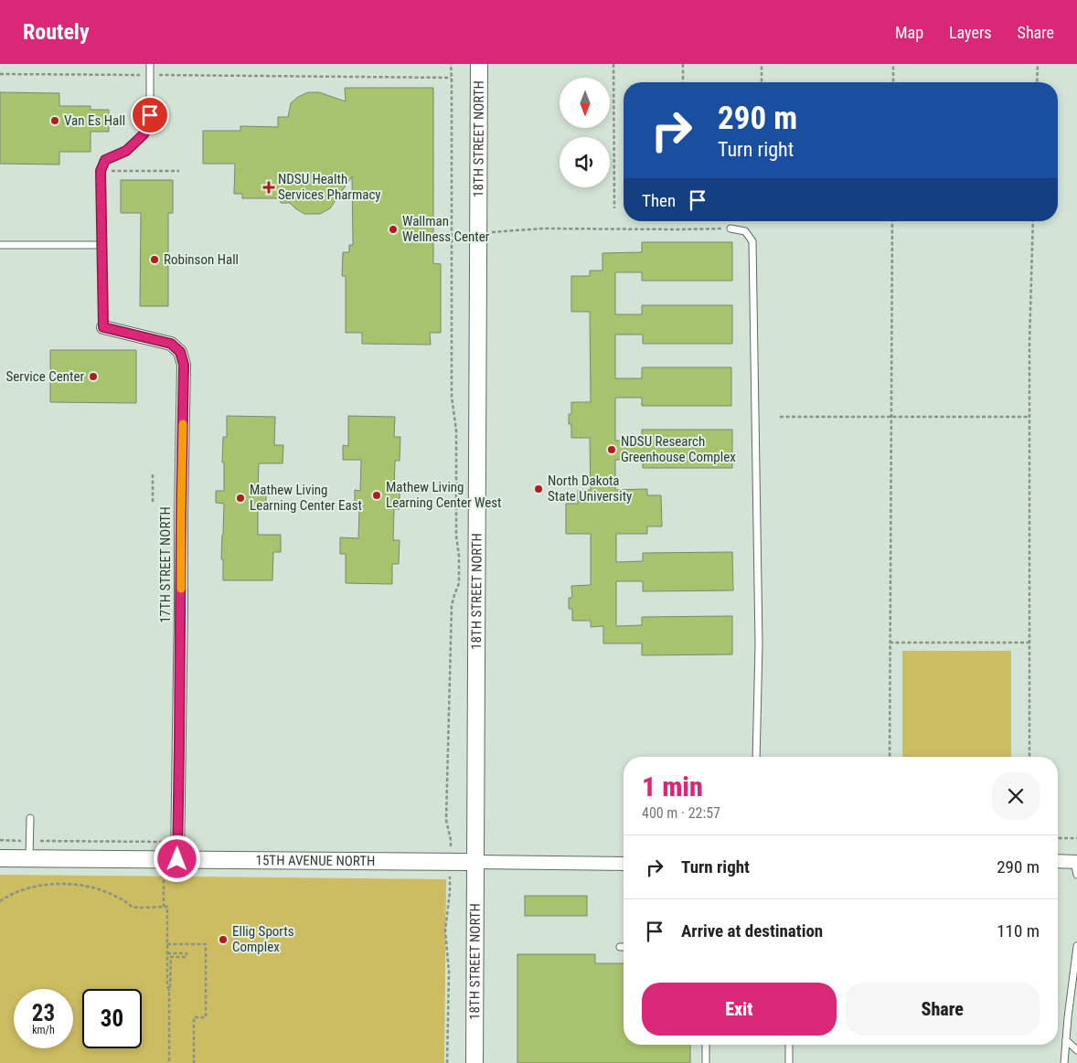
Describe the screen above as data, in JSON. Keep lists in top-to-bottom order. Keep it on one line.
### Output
{"streets":{"street":["18TH STREET NORTH","17TH STREET NORTH","15TH AVENUE NORTH"]},"crossings":[["18TH STREET NORTH","15TH AVENUE NORTH"],["17TH STREET NORTH","15TH AVENUE NORTH"]],"places":{"other":["Van Es Hall","Wallman Wellness Center","Robinson Hall","Service Center","NDSU Research Greenhouse Complex","North Dakota State University","Mathew Living Learning Center West","Mathew Living Learning Center East","Ellig Sports Complex"],"health":["NDSU Health Services Pharmacy"]},"north":"bottom","page":{"header":"Routely","nav":["Map","Layers","Share"],"turn":["290 m","Turn right"],"then":"Then","heading":["1 min","400 m · 22:57"],"list":[{"name":"Turn right","value":"290 m"},{"name":"Arrive at destination","value":"110 m"}],"buttons":["Exit","Share"],"speed":"23 km/h","limit":"30"}}
